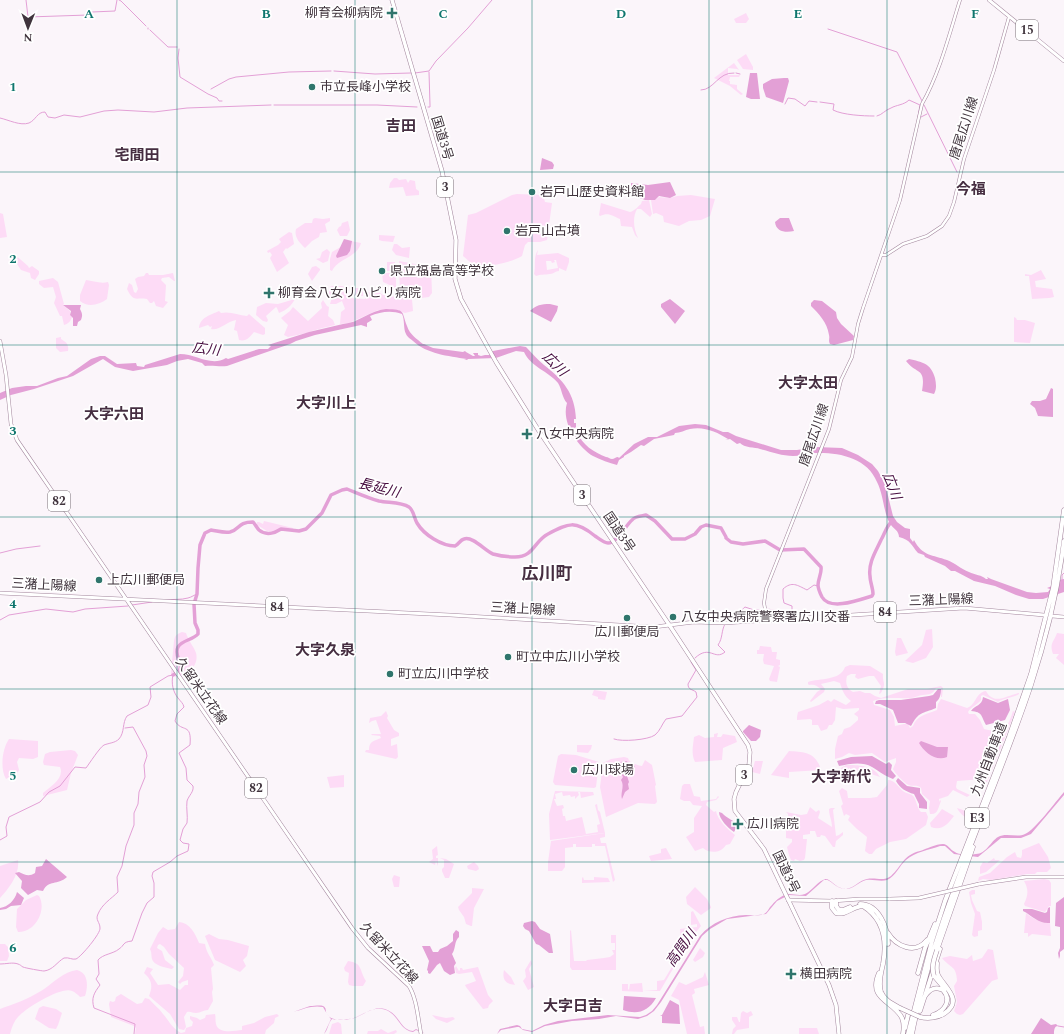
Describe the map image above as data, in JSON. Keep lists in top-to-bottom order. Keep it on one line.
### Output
{"streets":{"highway":["国道3号","3","九州自動車道","E3"],"main road":["15","唐尾広川線","82","三潴上陽線","84","久留米立花線"]},"crossings":[["15","唐尾広川線"],["唐尾広川線","三潴上陽線"],["国道3号","三潴上陽線"],["三潴上陽線","久留米立花線"]],"districts":["吉田","宅間田","今福","大字太田","大字川上","大字六田","広川町","大字久泉","大字新代","大字日吉"],"water":["広川","長延川","高間川"],"places":{"health":["柳育会柳病院","柳育会八女リハビリ病院","八女中央病院","広川病院","横田病院"],"other":["市立長峰小学校","岩戸山歴史資料館","岩戸山古墳","県立福島高等学校","上広川郵便局","八女中央病院警察署広川交番","広川郵便局","町立中広川小学校","町立広川中学校","広川球場"]},"north":"bottom","grid":{"columns":["A","B","C","D","E","F"],"rows":["1","2","3","4","5","6"]}}
